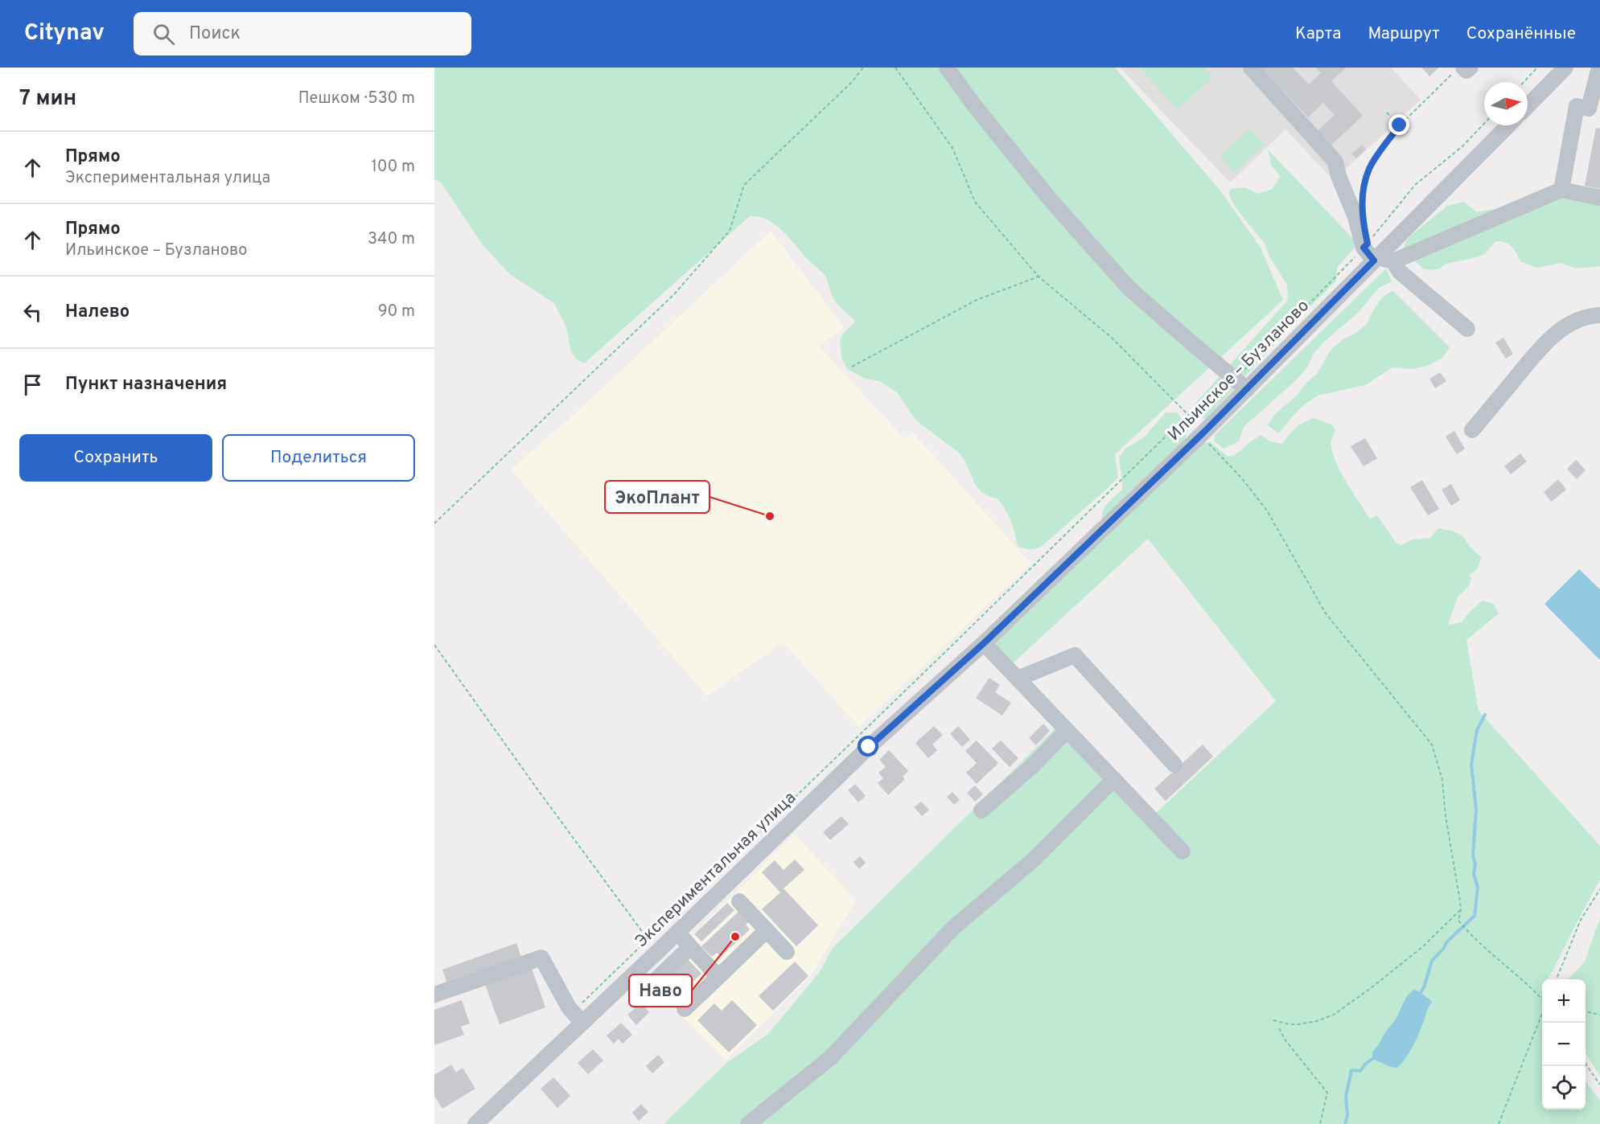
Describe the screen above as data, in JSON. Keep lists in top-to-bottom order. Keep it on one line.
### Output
{"streets":{"street":["Ильинское – Бузланово","Экспериментальная улица"]},"crossings":[["Ильинское – Бузланово","Экспериментальная улица"]],"places":["ЭкоПлант","Наво"],"north":"right","page":{"header":"Citynav","search":"Поиск","nav":["Карта","Маршрут","Сохранённые"],"heading":["7 мин","Пешком · 530 m"],"list":[["Прямо","Экспериментальная улица","100 m"],["Прямо","Ильинское – Бузланово","340 m"],["Налево","90 m"],"Пункт назначения"],"buttons":["Сохранить","Поделиться"],"map_buttons":["+","−"]}}
